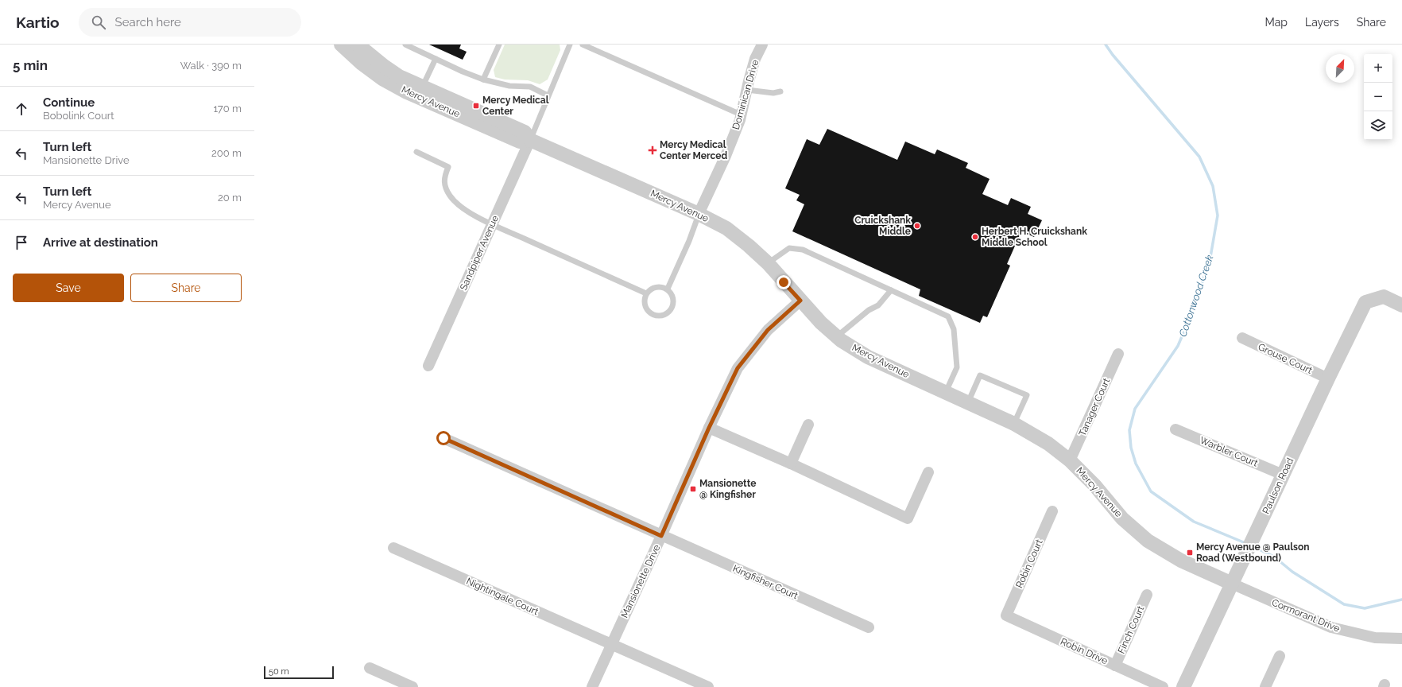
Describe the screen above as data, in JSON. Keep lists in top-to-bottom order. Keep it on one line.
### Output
{"streets":{"street":["Dominican Drive","Mercy Avenue","Sandpiper Avenue","Grouse Court","Tanager Court","Warbler Court","Paulson Road","Robin Court","Mansionette Drive","Kingfisher Court","Nightingale Court","Cormorant Drive","Finch Court","Robin Drive"]},"crossings":[["Dominican Drive","Mercy Avenue"],["Mercy Avenue","Sandpiper Avenue"],["Mercy Avenue","Tanager Court"],["Mercy Avenue","Paulson Road"],["Mercy Avenue","Mansionette Drive"],["Mercy Avenue","Cormorant Drive"],["Grouse Court","Paulson Road"],["Warbler Court","Paulson Road"],["Paulson Road","Cormorant Drive"],["Robin Court","Robin Drive"],["Mansionette Drive","Kingfisher Court"],["Mansionette Drive","Nightingale Court"],["Finch Court","Robin Drive"]],"water":["Cottonwood Creek"],"places":{"transit":["Mercy Medical Center","Mansionette @ Kingfisher","Mercy Avenue @ Paulson Road (Westbound)"],"health":["Mercy Medical Center Merced"],"other":["Cruickshank Middle","Herbert H. Cruickshank Middle School"]},"scale_bar":"50 m","north":"top right","page":{"header":"Kartio","search":"Search here","nav":["Map","Layers","Share"],"heading":["5 min","Walk · 390 m"],"map_buttons":["+","−"],"list":[["Continue","Bobolink Court","170 m"],["Turn left","Mansionette Drive","200 m"],["Turn left","Mercy Avenue","20 m"],"Arrive at destination"],"buttons":["Save","Share"],"scale":"50 m"}}
